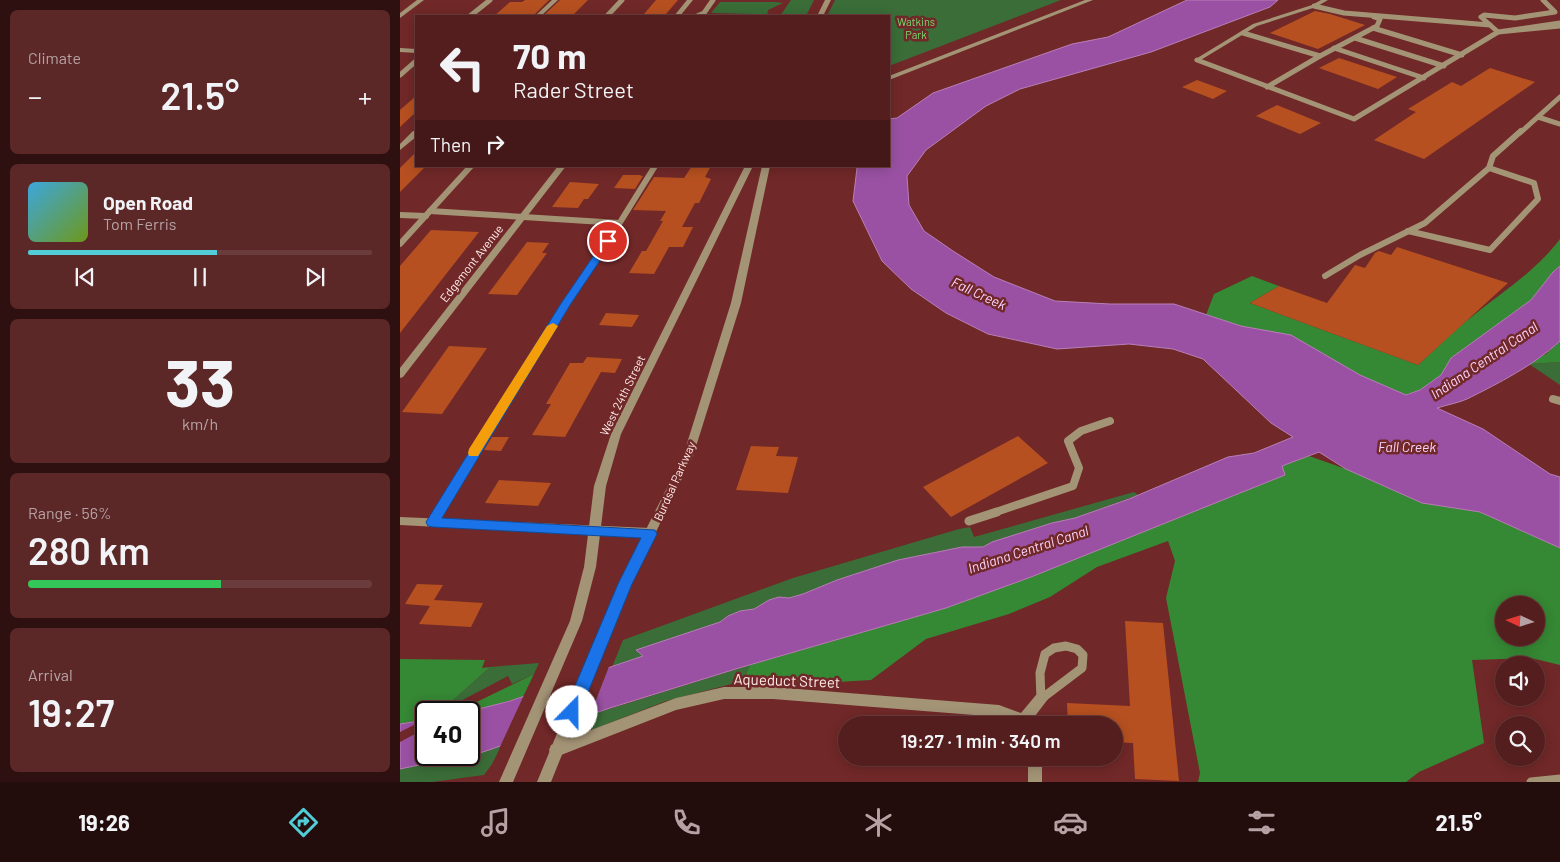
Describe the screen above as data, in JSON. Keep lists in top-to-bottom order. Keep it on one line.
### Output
{"streets":{"street":["Edgemont Avenue","West 24th Street","Burdsal Parkway","Aqueduct Street"]},"crossings":[["Burdsal Parkway","Aqueduct Street"]],"water":["Fall Creek","Indiana Central Canal"],"parks":["Watkins Park"],"north":"left","page":{"tile":["Climate",["33","km/h"],["Range · 56%","280 km"],["Arrival","19:27"]],"turn":["70 m","Rader Street"],"heat":["−","21.5°","+"],"then":"Then","song":["Open Road","Tom Ferris"],"limit":"40","trip":"19:27 · 1 min · 340 m","tabs":["19:26","21.5°"]}}
